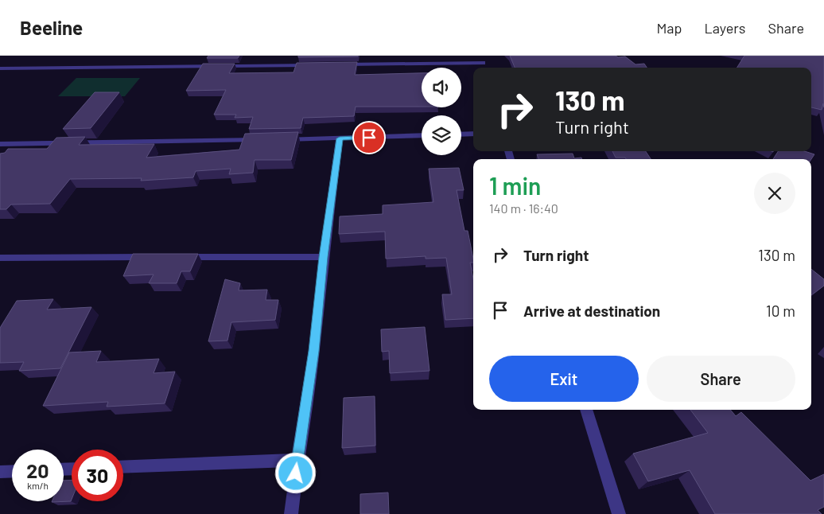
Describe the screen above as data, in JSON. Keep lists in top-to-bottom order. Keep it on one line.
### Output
{"page":{"header":"Beeline","nav":["Map","Layers","Share"],"turn":["130 m","Turn right"],"heading":["1 min","140 m · 16:40"],"list":[{"name":"Turn right","value":"130 m"},{"name":"Arrive at destination","value":"10 m"}],"buttons":["Exit","Share"],"speed":"20 km/h","limit":"30"}}
